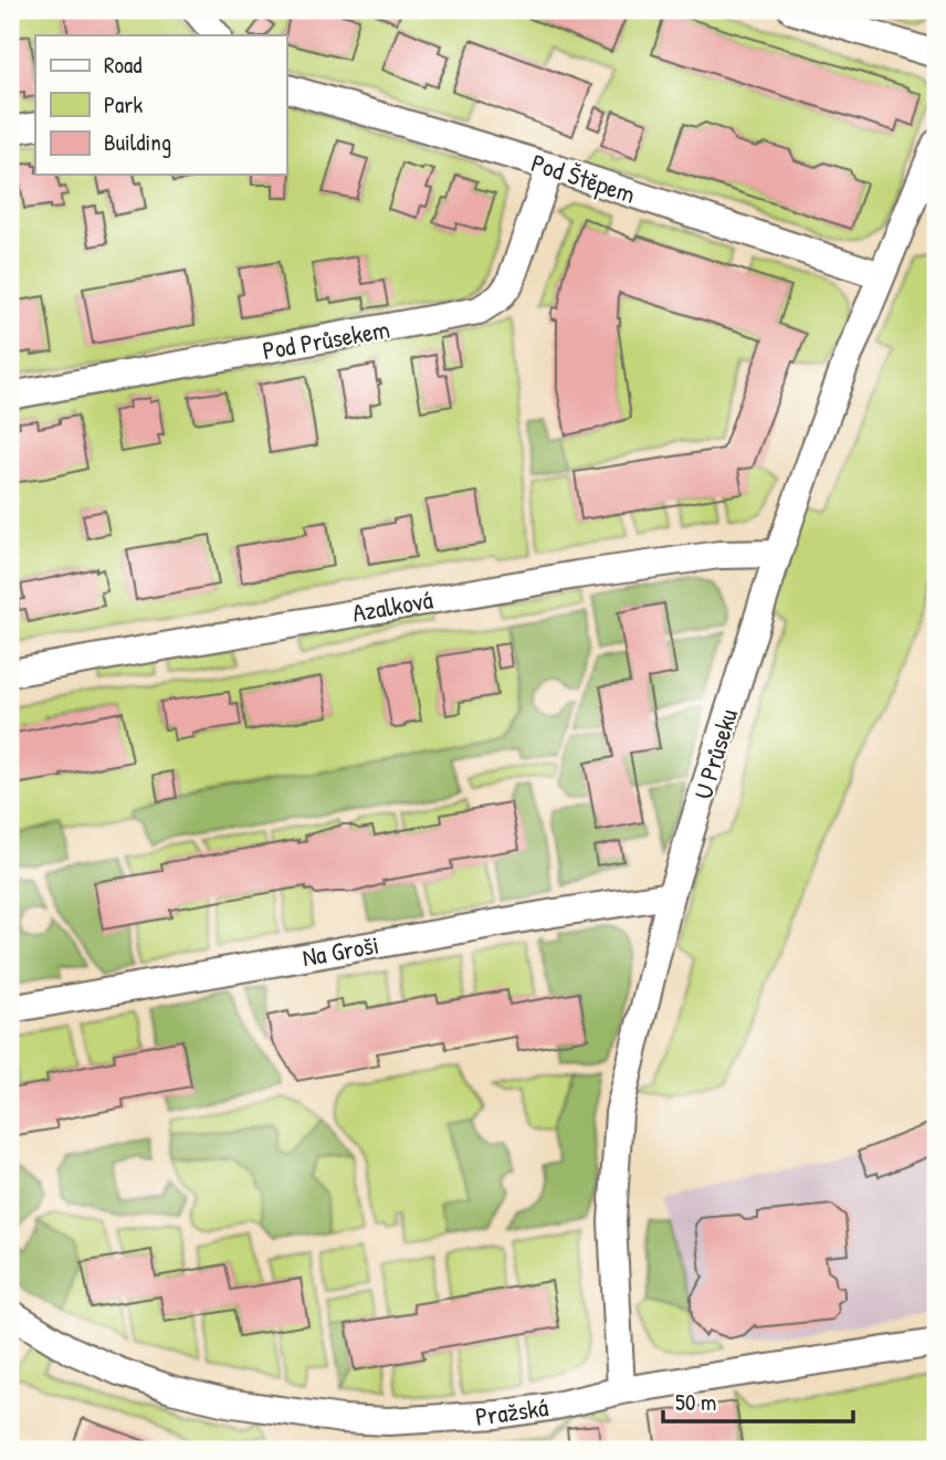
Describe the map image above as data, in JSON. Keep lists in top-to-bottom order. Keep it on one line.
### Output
{"streets":{"street":["Pod Štěpem","Pod Průsekem","Azalková","U Průseku","Na Groši","Pražská"]},"crossings":[["Pod Štěpem","Pod Průsekem"],["Pod Štěpem","U Průseku"],["Azalková","U Průseku"],["U Průseku","Na Groši"],["U Průseku","Pražská"]],"legend":["Road","Park","Building"],"scale_bar":"50 m"}
